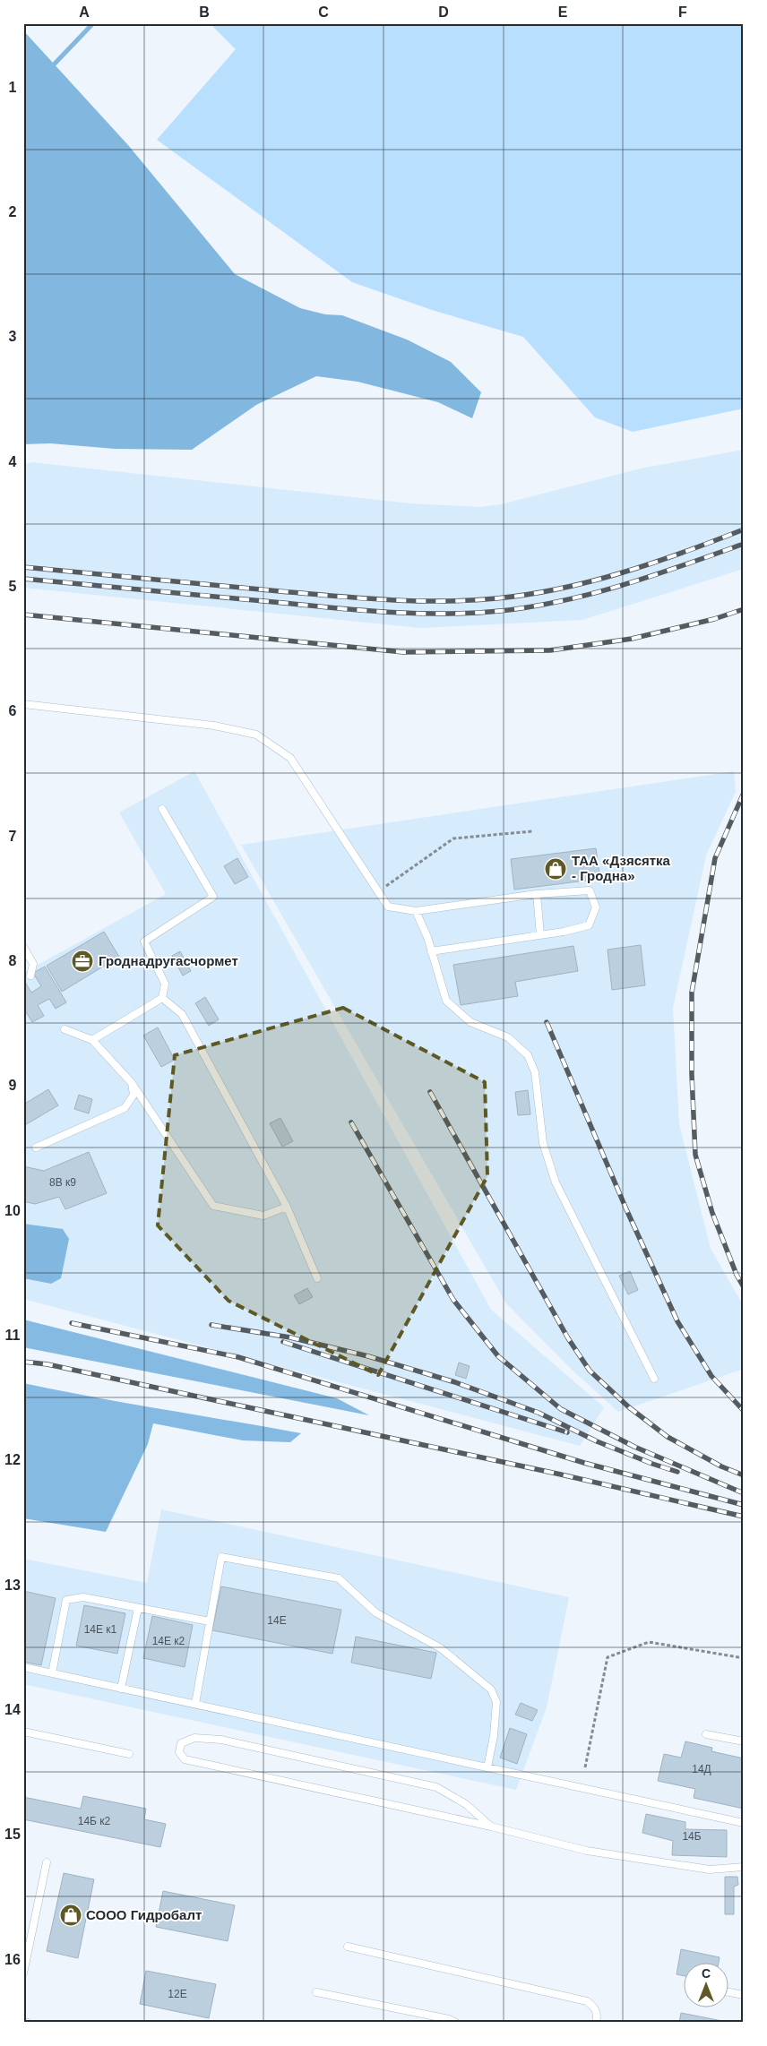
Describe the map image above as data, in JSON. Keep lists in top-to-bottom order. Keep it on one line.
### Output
{"places":{"shop":["ТАА «Дзясятка - Гродна»","СООО Гидробалт"],"office":["Гроднадругасчормет"]},"house_numbers":["8В к9","14Е","14Е к1","14Е к2","14Д","14Б к2","14Б","12Е"],"north":"top","grid":{"columns":["A","B","C","D","E","F"],"rows":["1","2","3","4","5","6","7","8","9","10","11","12","13","14","15","16"]}}
